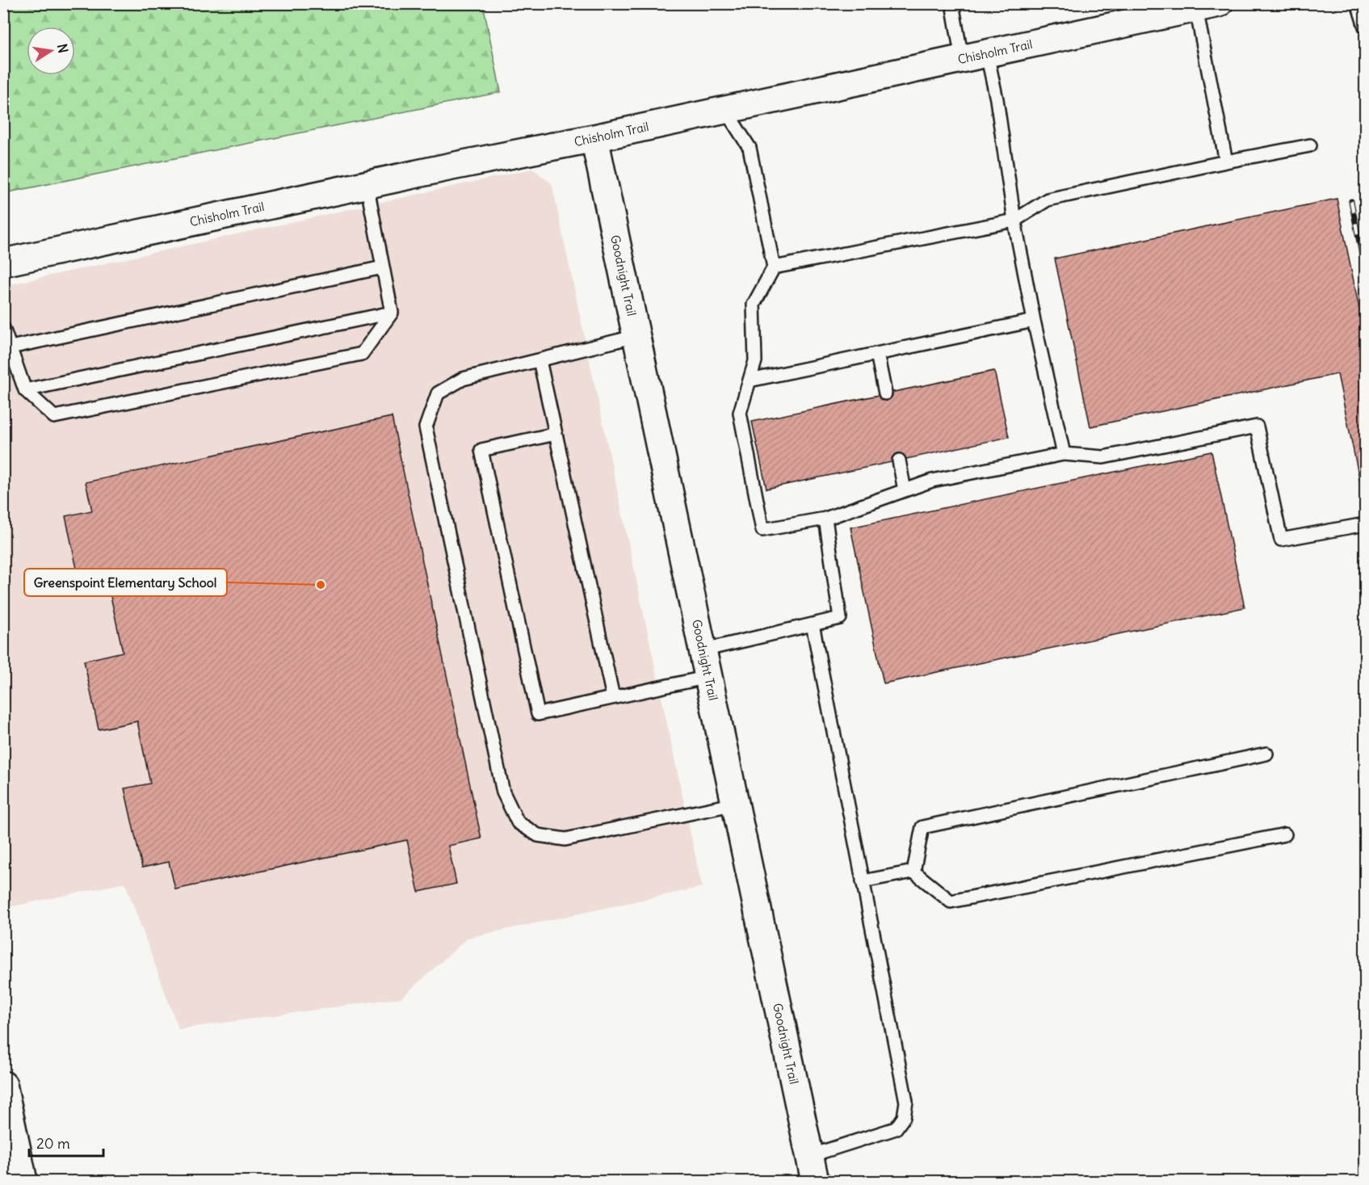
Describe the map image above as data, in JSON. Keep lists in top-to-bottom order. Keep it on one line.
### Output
{"streets":{"street":["Chisholm Trail","Goodnight Trail"]},"crossings":[["Chisholm Trail","Goodnight Trail"]],"places":["Greenspoint Elementary School"],"scale_bar":"20 m","north":"right"}
